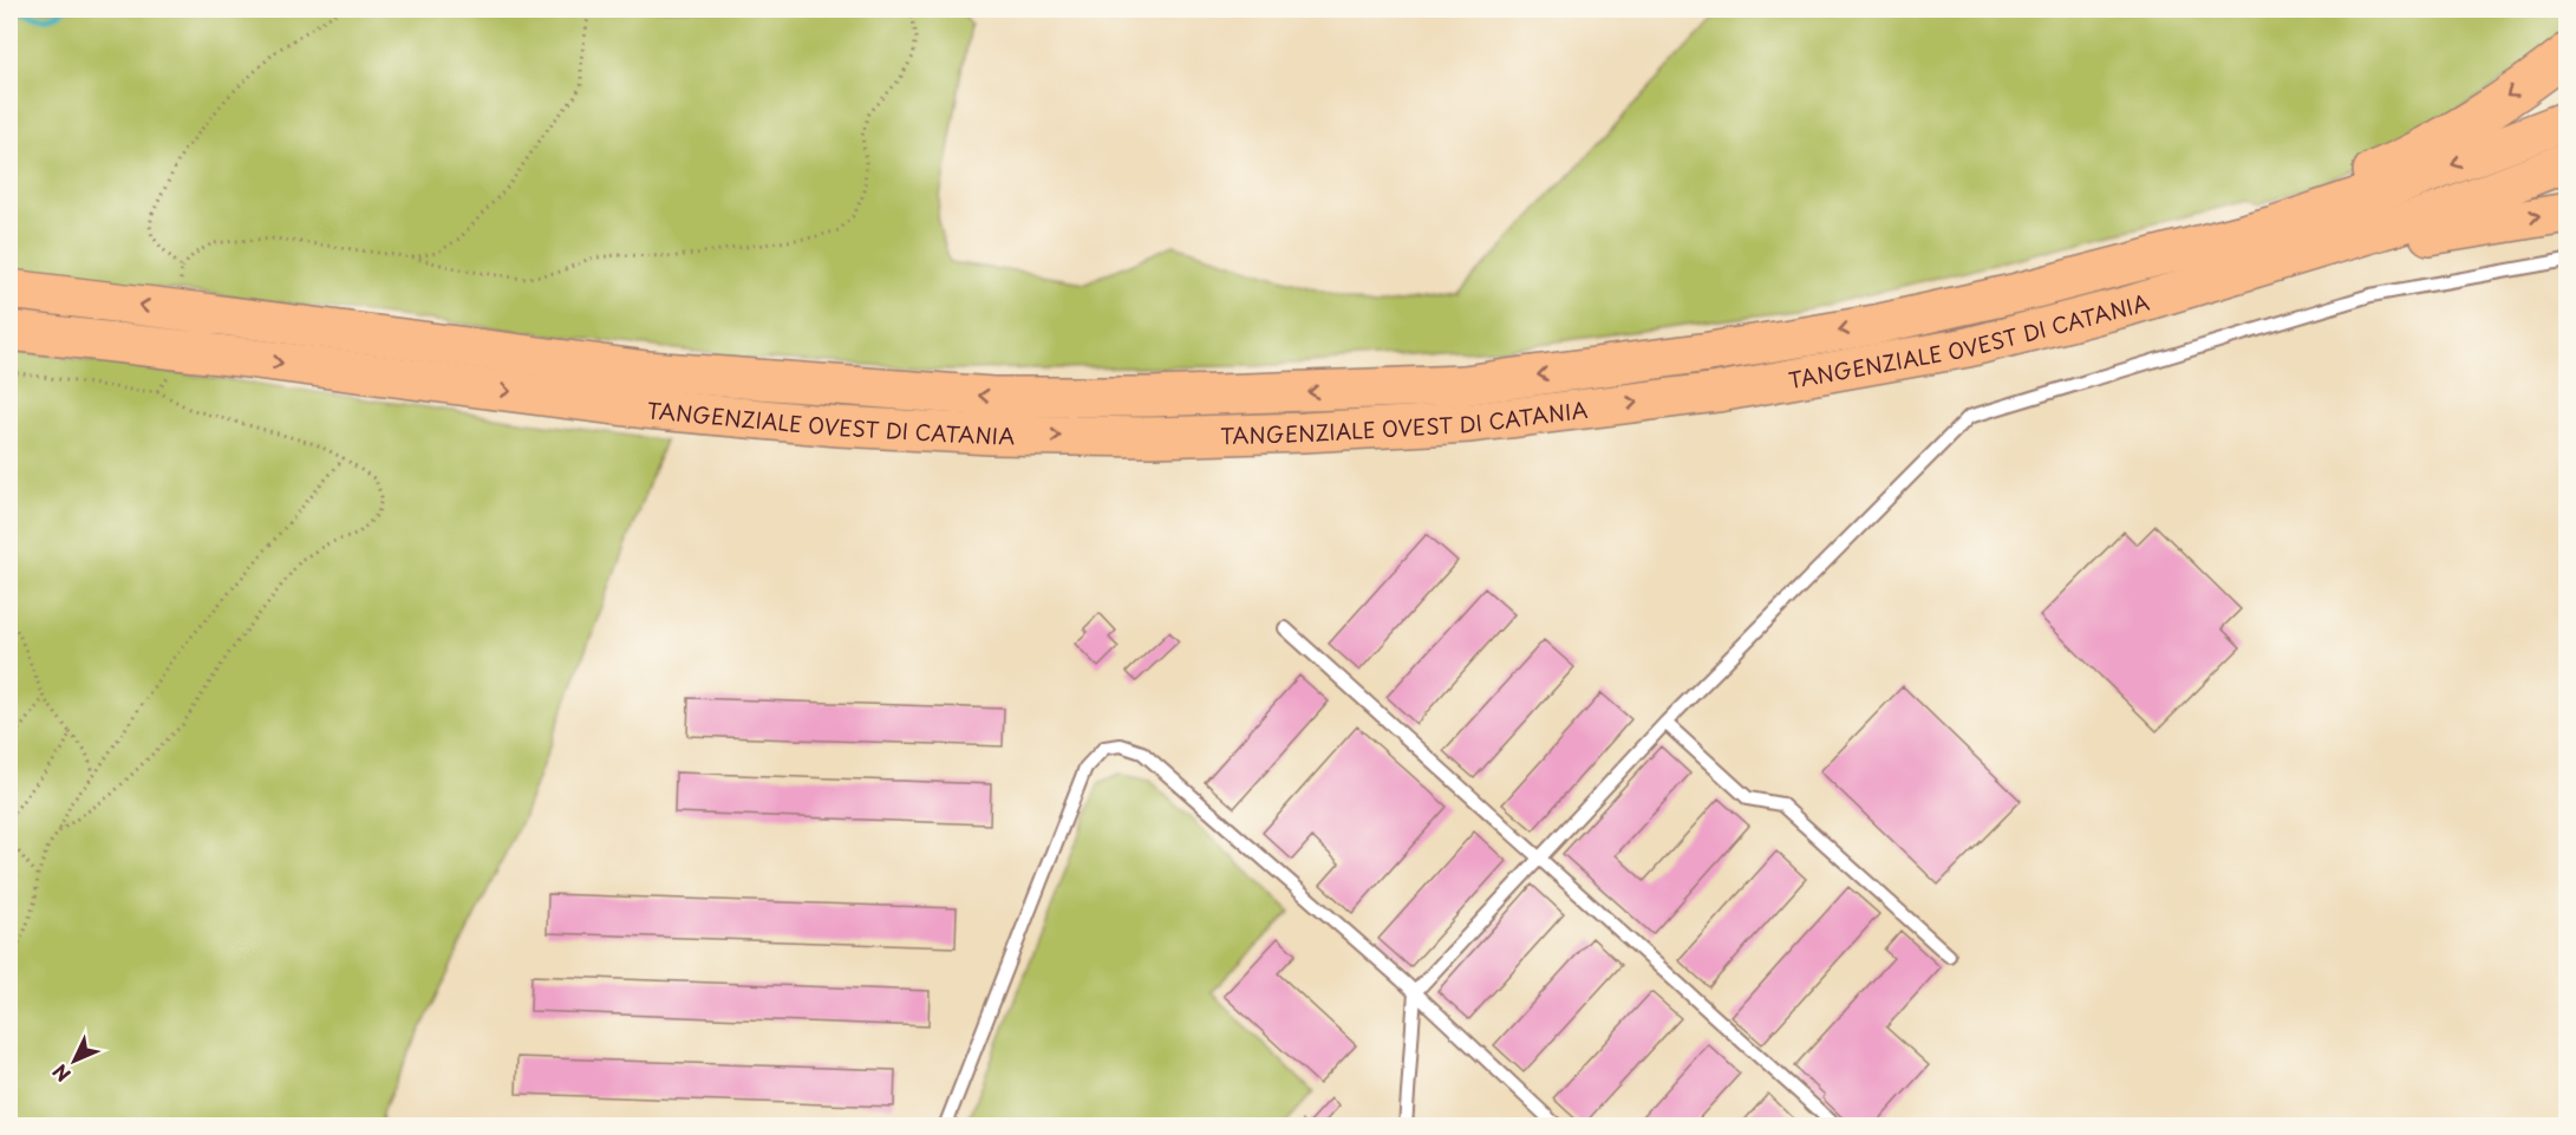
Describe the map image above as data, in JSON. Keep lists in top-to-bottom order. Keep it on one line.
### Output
{"streets":{"highway":["TANGENZIALE OVEST DI CATANIA"]},"north":"bottom left"}
